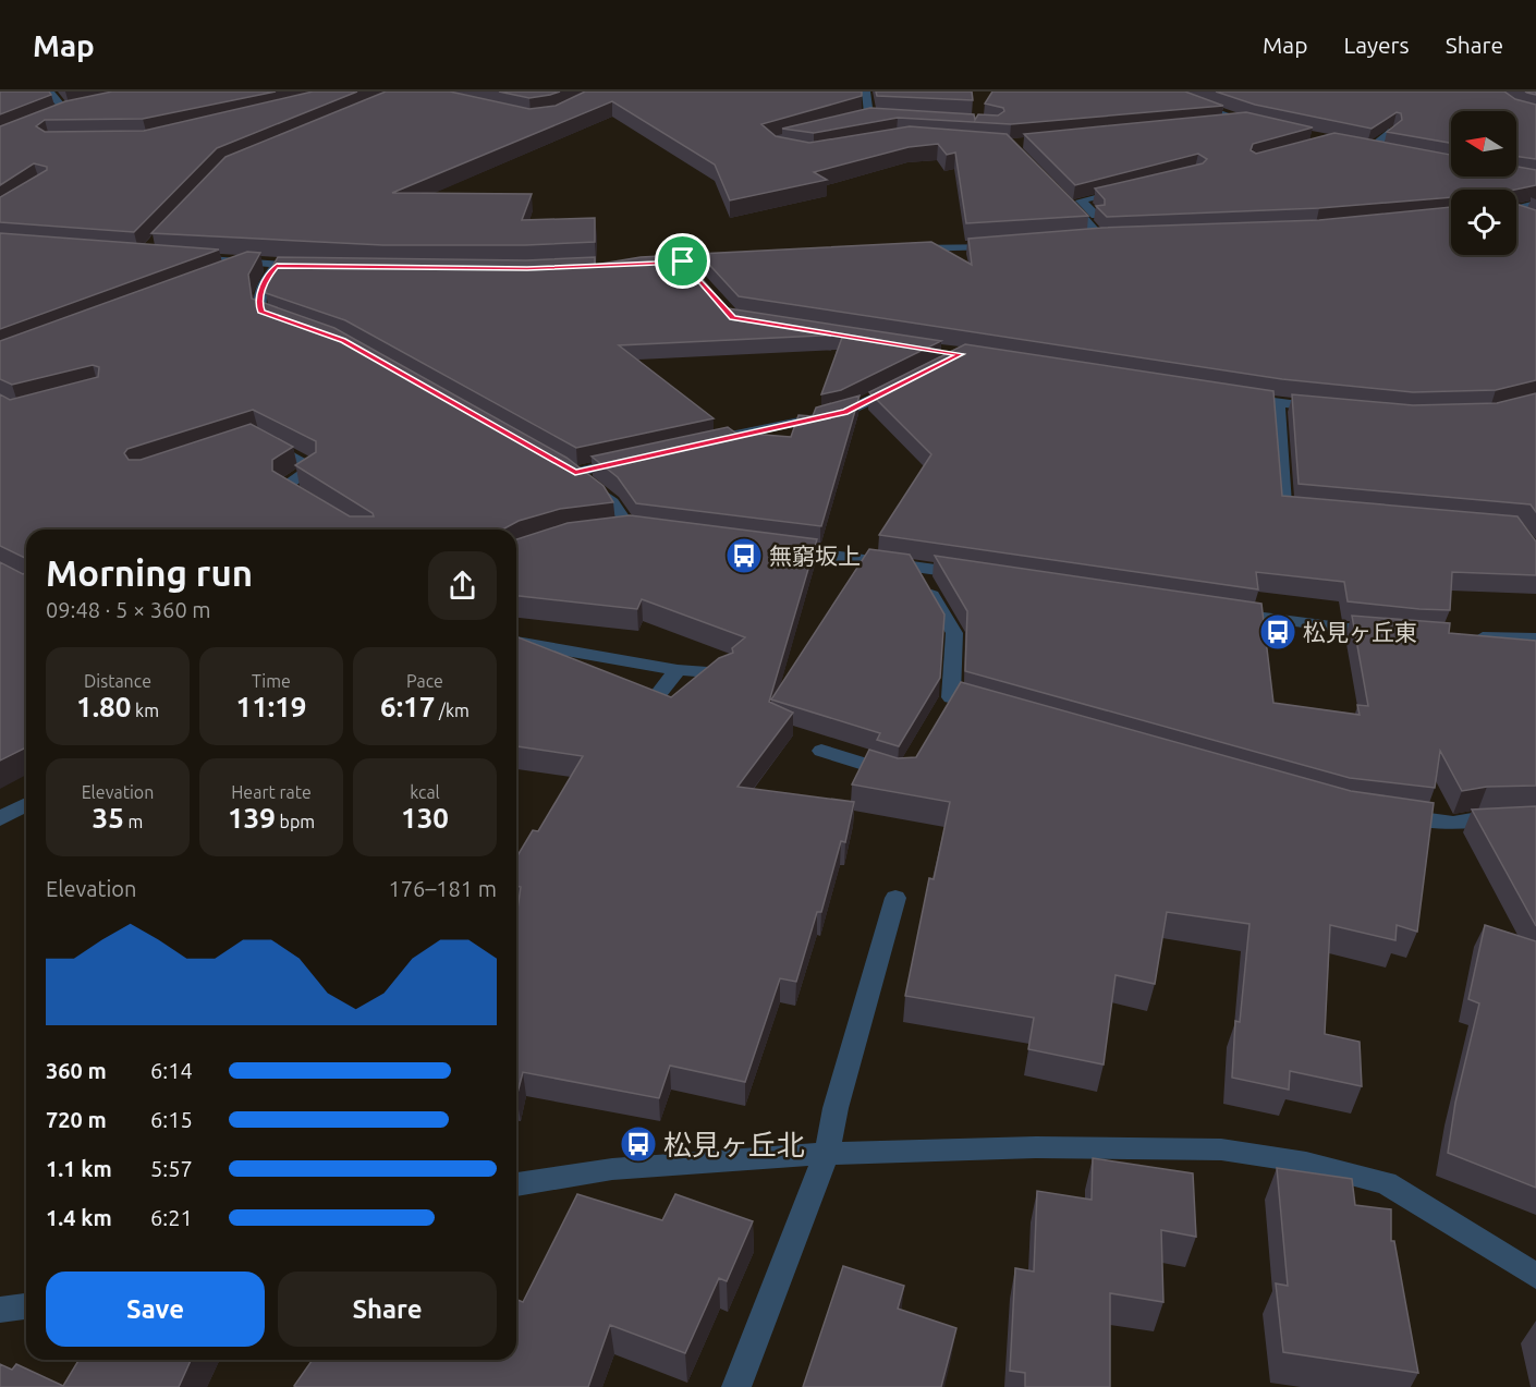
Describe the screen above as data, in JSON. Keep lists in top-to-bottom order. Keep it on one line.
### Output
{"places":{"bus stop":["無窮坂上","松見ヶ丘東","松見ヶ丘北"]},"north":"left","page":{"header":"Map","nav":["Map","Layers","Share"],"heading":["Morning run","09:48 · 5 × 360 m"],"stats":[["Distance","1.80 km"],["Time","11:19"],["Pace","6:17 /km"],["Elevation","35 m"],["Heart rate","139 bpm"],["kcal","130"]],"chart":["Elevation","176–181 m"],"list":[{"name":"360 m","note":"6:14"},{"name":"720 m","note":"6:15"},{"name":"1.1 km","note":"5:57"},{"name":"1.4 km","note":"6:21"}],"buttons":["Save","Share"]}}
